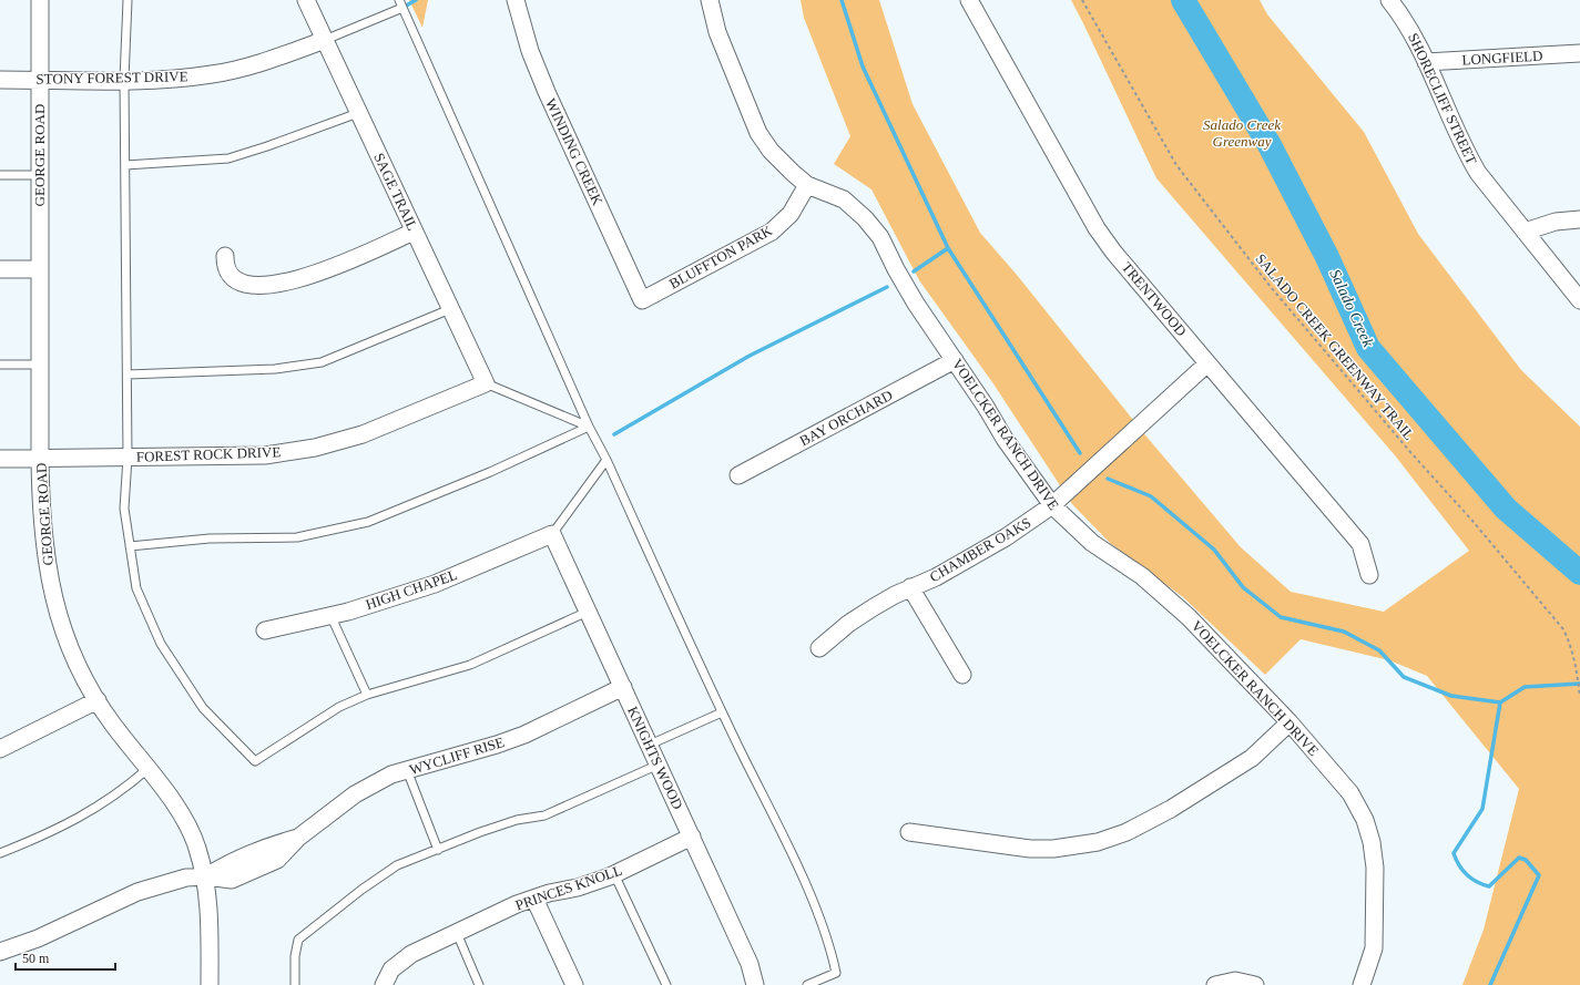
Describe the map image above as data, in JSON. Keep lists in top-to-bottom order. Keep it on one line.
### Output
{"streets":{"street":["LONGFIELD","STONY FOREST DRIVE","SHORECLIFF STREET","WINDING CREEK","GEORGE ROAD","SAGE TRAIL","BLUFFTON PARK","TRENTWOOD","BAY ORCHARD","VOELCKER RANCH DRIVE","FOREST ROCK DRIVE","CHAMBER OAKS","HIGH CHAPEL","WYCLIFF RISE","KNIGHTS WOOD","PRINCES KNOLL"],"path":["SALADO CREEK GREENWAY TRAIL"]},"crossings":[["LONGFIELD","SHORECLIFF STREET"],["STONY FOREST DRIVE","GEORGE ROAD"],["STONY FOREST DRIVE","SAGE TRAIL"],["WINDING CREEK","BLUFFTON PARK"],["GEORGE ROAD","FOREST ROCK DRIVE"],["GEORGE ROAD","WYCLIFF RISE"],["SAGE TRAIL","FOREST ROCK DRIVE"],["BLUFFTON PARK","VOELCKER RANCH DRIVE"],["TRENTWOOD","CHAMBER OAKS"],["BAY ORCHARD","VOELCKER RANCH DRIVE"],["VOELCKER RANCH DRIVE","CHAMBER OAKS"],["HIGH CHAPEL","KNIGHTS WOOD"],["WYCLIFF RISE","KNIGHTS WOOD"],["KNIGHTS WOOD","PRINCES KNOLL"]],"water":["Salado Creek"],"parks":["Salado Creek Greenway"],"scale_bar":"50 m"}
